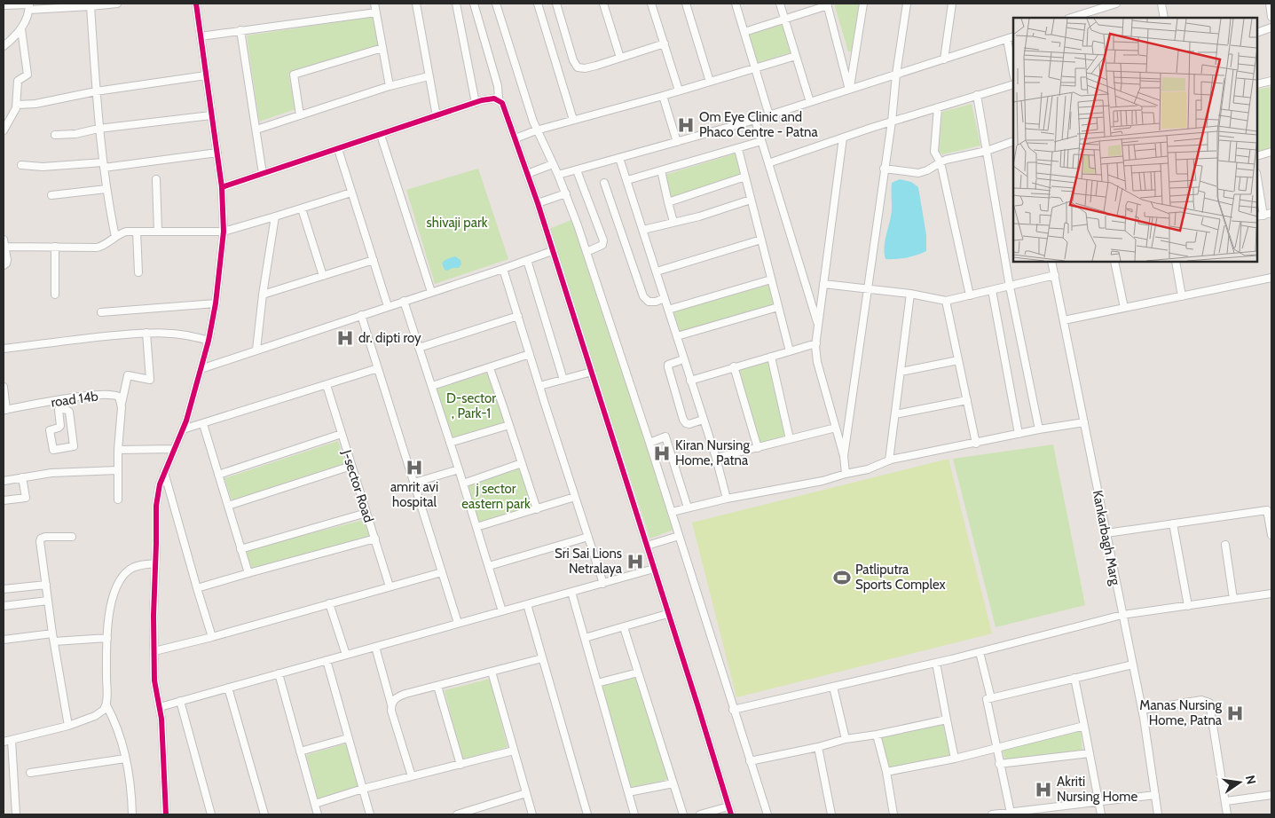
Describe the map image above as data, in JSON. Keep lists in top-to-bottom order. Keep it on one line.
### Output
{"streets":{"street":["road 14b","J-sector Road","Kankarbagh Marg"]},"parks":["shivaji park","D-sector , Park-1","j sector eastern park"],"places":{"hospital":["Om Eye Clinic and Phaco Centre - Patna","dr. dipti roy","Kiran Nursing Home, Patna","amrit avi hospital","Sri Sai Lions Netralaya","Manas Nursing Home, Patna","Akriti Nursing Home"],"sports":["Patliputra Sports Complex"]},"north":"right"}
